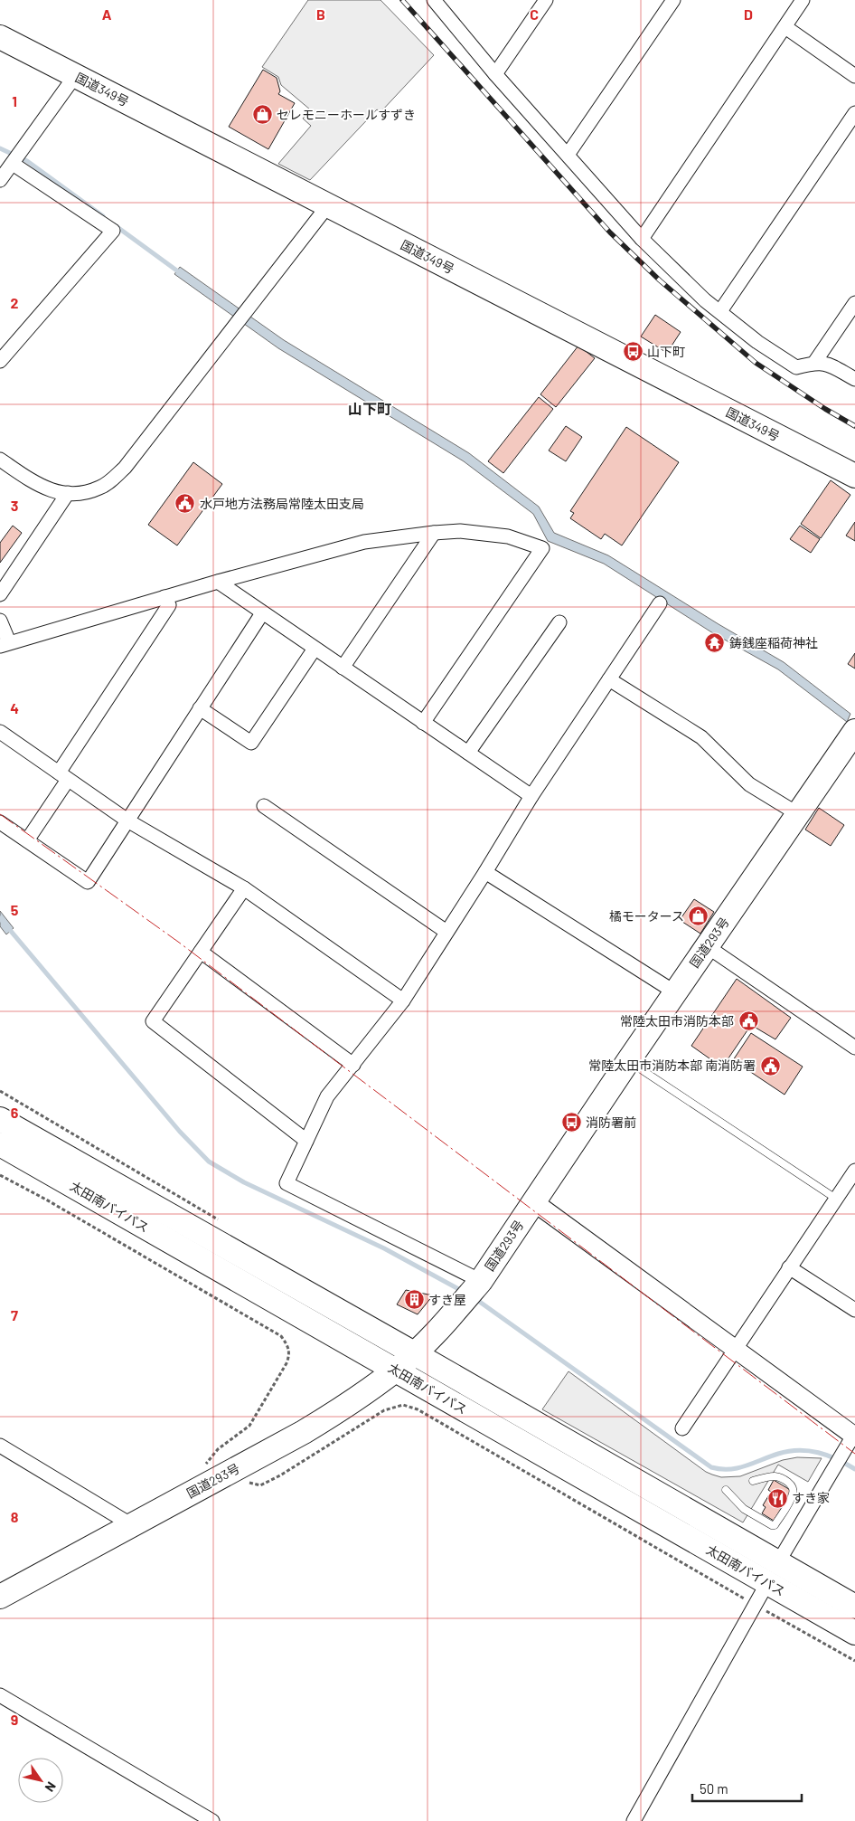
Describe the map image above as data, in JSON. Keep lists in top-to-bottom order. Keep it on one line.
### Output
{"streets":{"highway":["国道349号","国道293号","太田南バイパス"]},"crossings":[["国道293号","太田南バイパス"]],"districts":["山下町"],"places":{"shop":["セレモニーホールすずき","橘モータース"],"bus stop":["山下町","消防署前"],"public building":["水戸地方法務局常陸太田支局","常陸太田市消防本部","常陸太田市消防本部 南消防署"],"temple":["鋳銭座稲荷神社"],"building":["すき屋"],"restaurant":["すき家"]},"scale_bar":"50 m","north":"bottom right","grid":{"columns":["A","B","C","D"],"rows":["1","2","3","4","5","6","7","8","9"]}}
